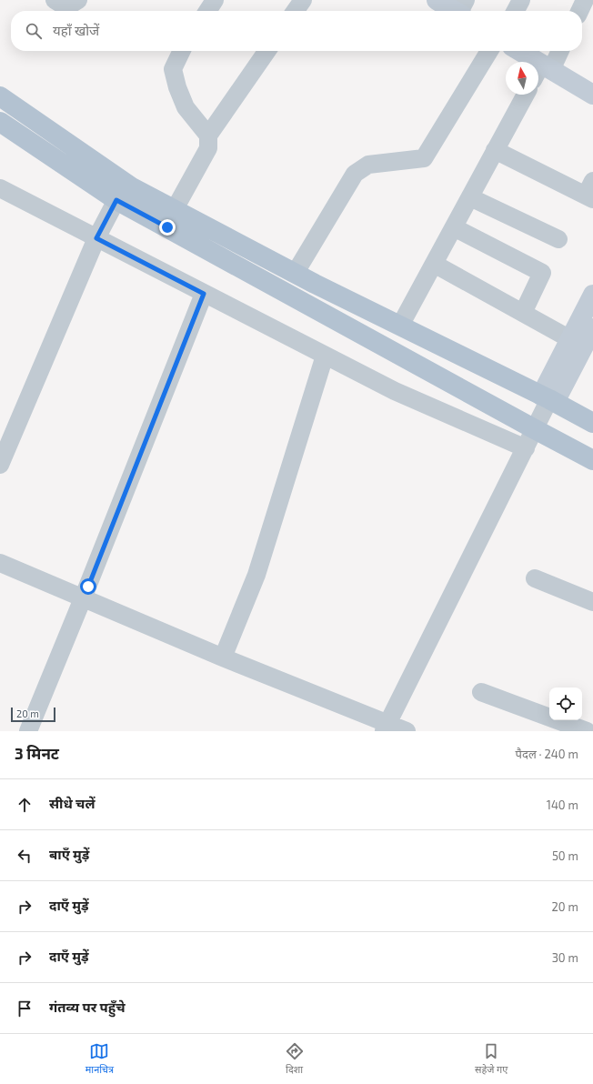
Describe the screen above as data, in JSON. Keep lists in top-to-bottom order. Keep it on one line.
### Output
{"scale_bar":"20 m","north":"top","page":{"search":"यहाँ खोजें","scale":"20 m","heading":["3 मिनट","पैदल · 240 m"],"list":[["सीधे चलें","140 m"],["बाएँ मुड़ें","50 m"],["दाएँ मुड़ें","20 m"],["दाएँ मुड़ें","30 m"],"गंतव्य पर पहुँचे"],"nav":["मानचित्र","दिशा","सहेजे गए"]}}
